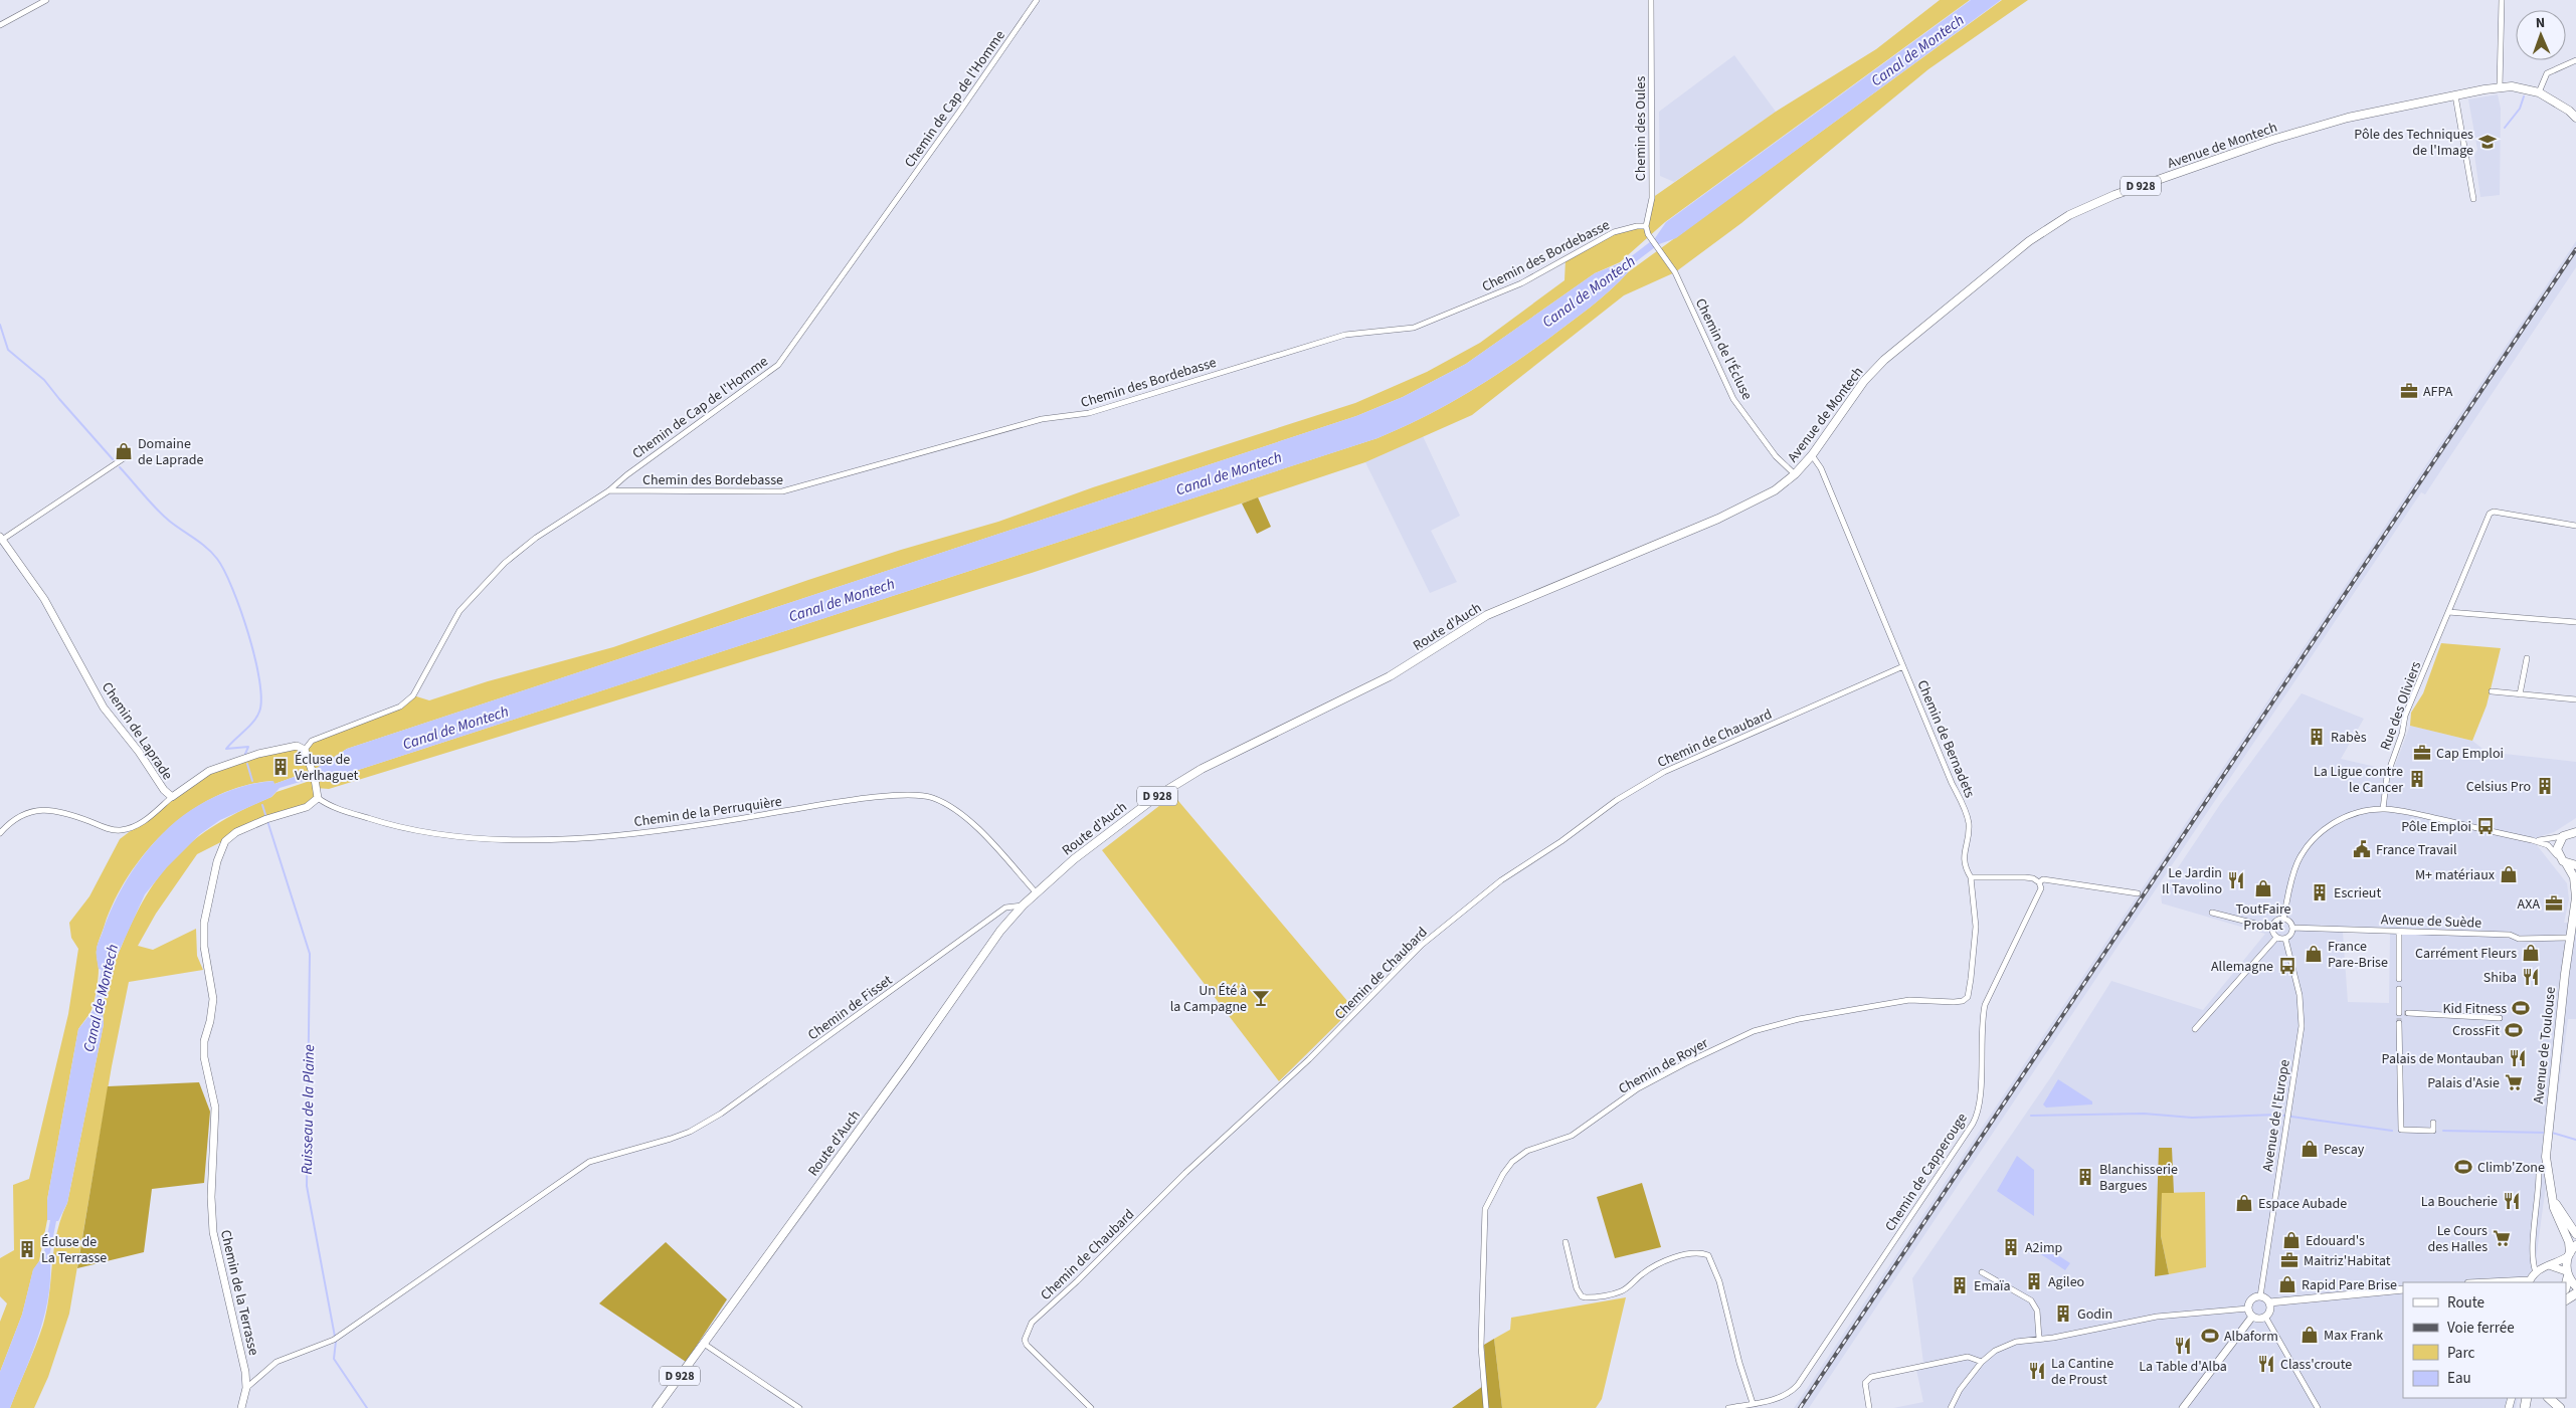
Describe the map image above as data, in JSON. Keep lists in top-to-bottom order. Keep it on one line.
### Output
{"streets":{"main road":["Avenue de Montech","D 928","Route d'Auch","Avenue de Toulouse"],"street":["Chemin de Cap de l'Homme","Chemin des Oules","Chemin des Bordebasse","Chemin de l'Écluse","Rue des Oliviers","Chemin de Laprade","Chemin de Chaubard","Chemin de Bernadets","Chemin de la Perruquière","Avenue de Suède","Chemin de Fisset","Chemin de Royer","Avenue de l'Europe","Chemin de Capperouge","Chemin de la Terrasse"]},"crossings":[["Chemin de Cap de l'Homme","Chemin des Bordebasse"],["Chemin de Cap de l'Homme","Chemin de Laprade"],["Chemin des Oules","Chemin des Bordebasse"],["Chemin des Oules","Chemin de l'Écluse"],["Avenue de Montech","Chemin de l'Écluse"],["Avenue de Montech","Route d'Auch"],["Avenue de Montech","Chemin de Bernadets"],["Chemin des Bordebasse","Chemin de l'Écluse"],["Chemin de l'Écluse","Route d'Auch"],["Route d'Auch","Chemin de la Perruquière"],["Route d'Auch","Chemin de Fisset"],["Chemin de Chaubard","Chemin de Bernadets"],["Chemin de Bernadets","Chemin de Royer"],["Chemin de la Perruquière","Chemin de la Terrasse"],["Avenue de Suède","Avenue de Toulouse"],["Avenue de Suède","Avenue de l'Europe"],["Chemin de Fisset","Chemin de la Terrasse"]],"water":["Canal de Montech","Ruisseau de la Plaine"],"places":{"school or university":["Pôle des Techniques de l'Image"],"office":["AFPA","Cap Emploi","AXA","Maitriz'Habitat"],"shop":["Domaine de Laprade","M+ matériaux","ToutFaire Probat","Carrément Fleurs","France Pare-Brise","Pescay","Espace Aubade","Edouard's","Rapid Pare Brise","Max Frank"],"building":["Rabès","Écluse de Verlhaguet","La Ligue contre le Cancer","Celsius Pro","Escrieut","Blanchisserie Bargues","A2imp","Écluse de La Terrasse","Agileo","Emaïa","Godin"],"bus stop":["Pôle Emploi","Allemagne"],"public building":["France Travail"],"restaurant":["Le Jardin Il Tavolino","Shiba","Palais de Montauban","La Boucherie","La Table d'Alba","Class'croute","La Cantine de Proust"],"bar":["Un Été à la Campagne"],"sports":["Kid Fitness","CrossFit","Climb'Zone","Albaform"],"supermarket":["Palais d'Asie","Le Cours des Halles"]},"legend":["Route","Voie ferrée","Parc","Eau"],"north":"top"}
